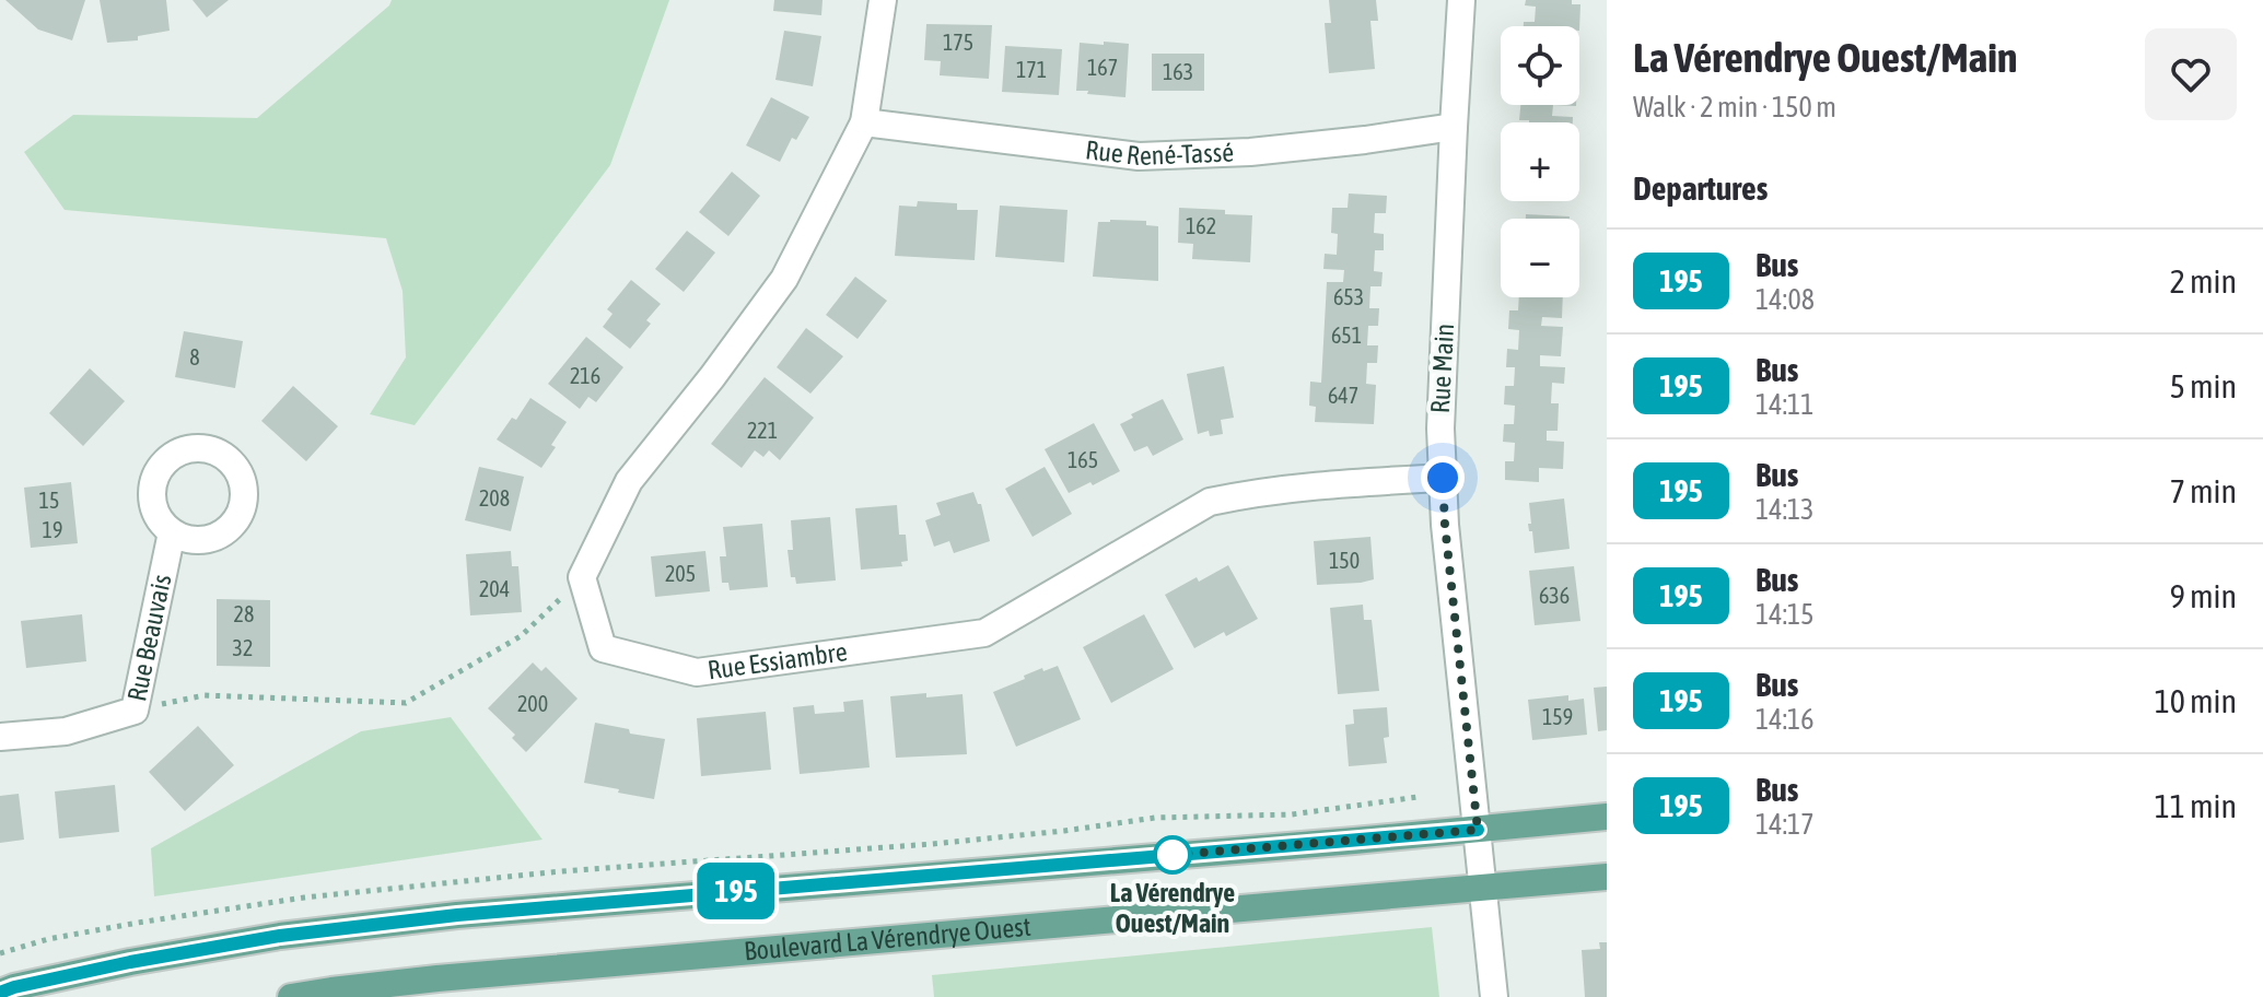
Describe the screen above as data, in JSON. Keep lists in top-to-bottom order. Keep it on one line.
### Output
{"streets":{"main road":["Boulevard La Vérendrye Ouest"],"street":["Rue René-Tassé","Rue Main","Rue Beauvais","Rue Essiambre"]},"crossings":[["Rue René-Tassé","Rue Main"],["Rue Main","Rue Essiambre"],["Rue Main","Boulevard La Vérendrye Ouest"]],"places":["La Vérendrye Ouest/Main"],"lines":["bus line 195"],"house_numbers":["175","167","171","163","162","653","651","8","216","647","221","165","208","15","19","150","205","204","636","28","32","200","159"],"page":{"on_map":"195","heading":[["La Vérendrye Ouest/Main","Walk · 2 min · 150 m"],"Departures"],"map_buttons":["+","−"],"list":[{"mark":"195","name":"Bus","note":"14:08","value":"2 min"},{"mark":"195","name":"Bus","note":"14:11","value":"5 min"},{"mark":"195","name":"Bus","note":"14:13","value":"7 min"},{"mark":"195","name":"Bus","note":"14:15","value":"9 min"},{"mark":"195","name":"Bus","note":"14:16","value":"10 min"},{"mark":"195","name":"Bus","note":"14:17","value":"11 min"}]}}
